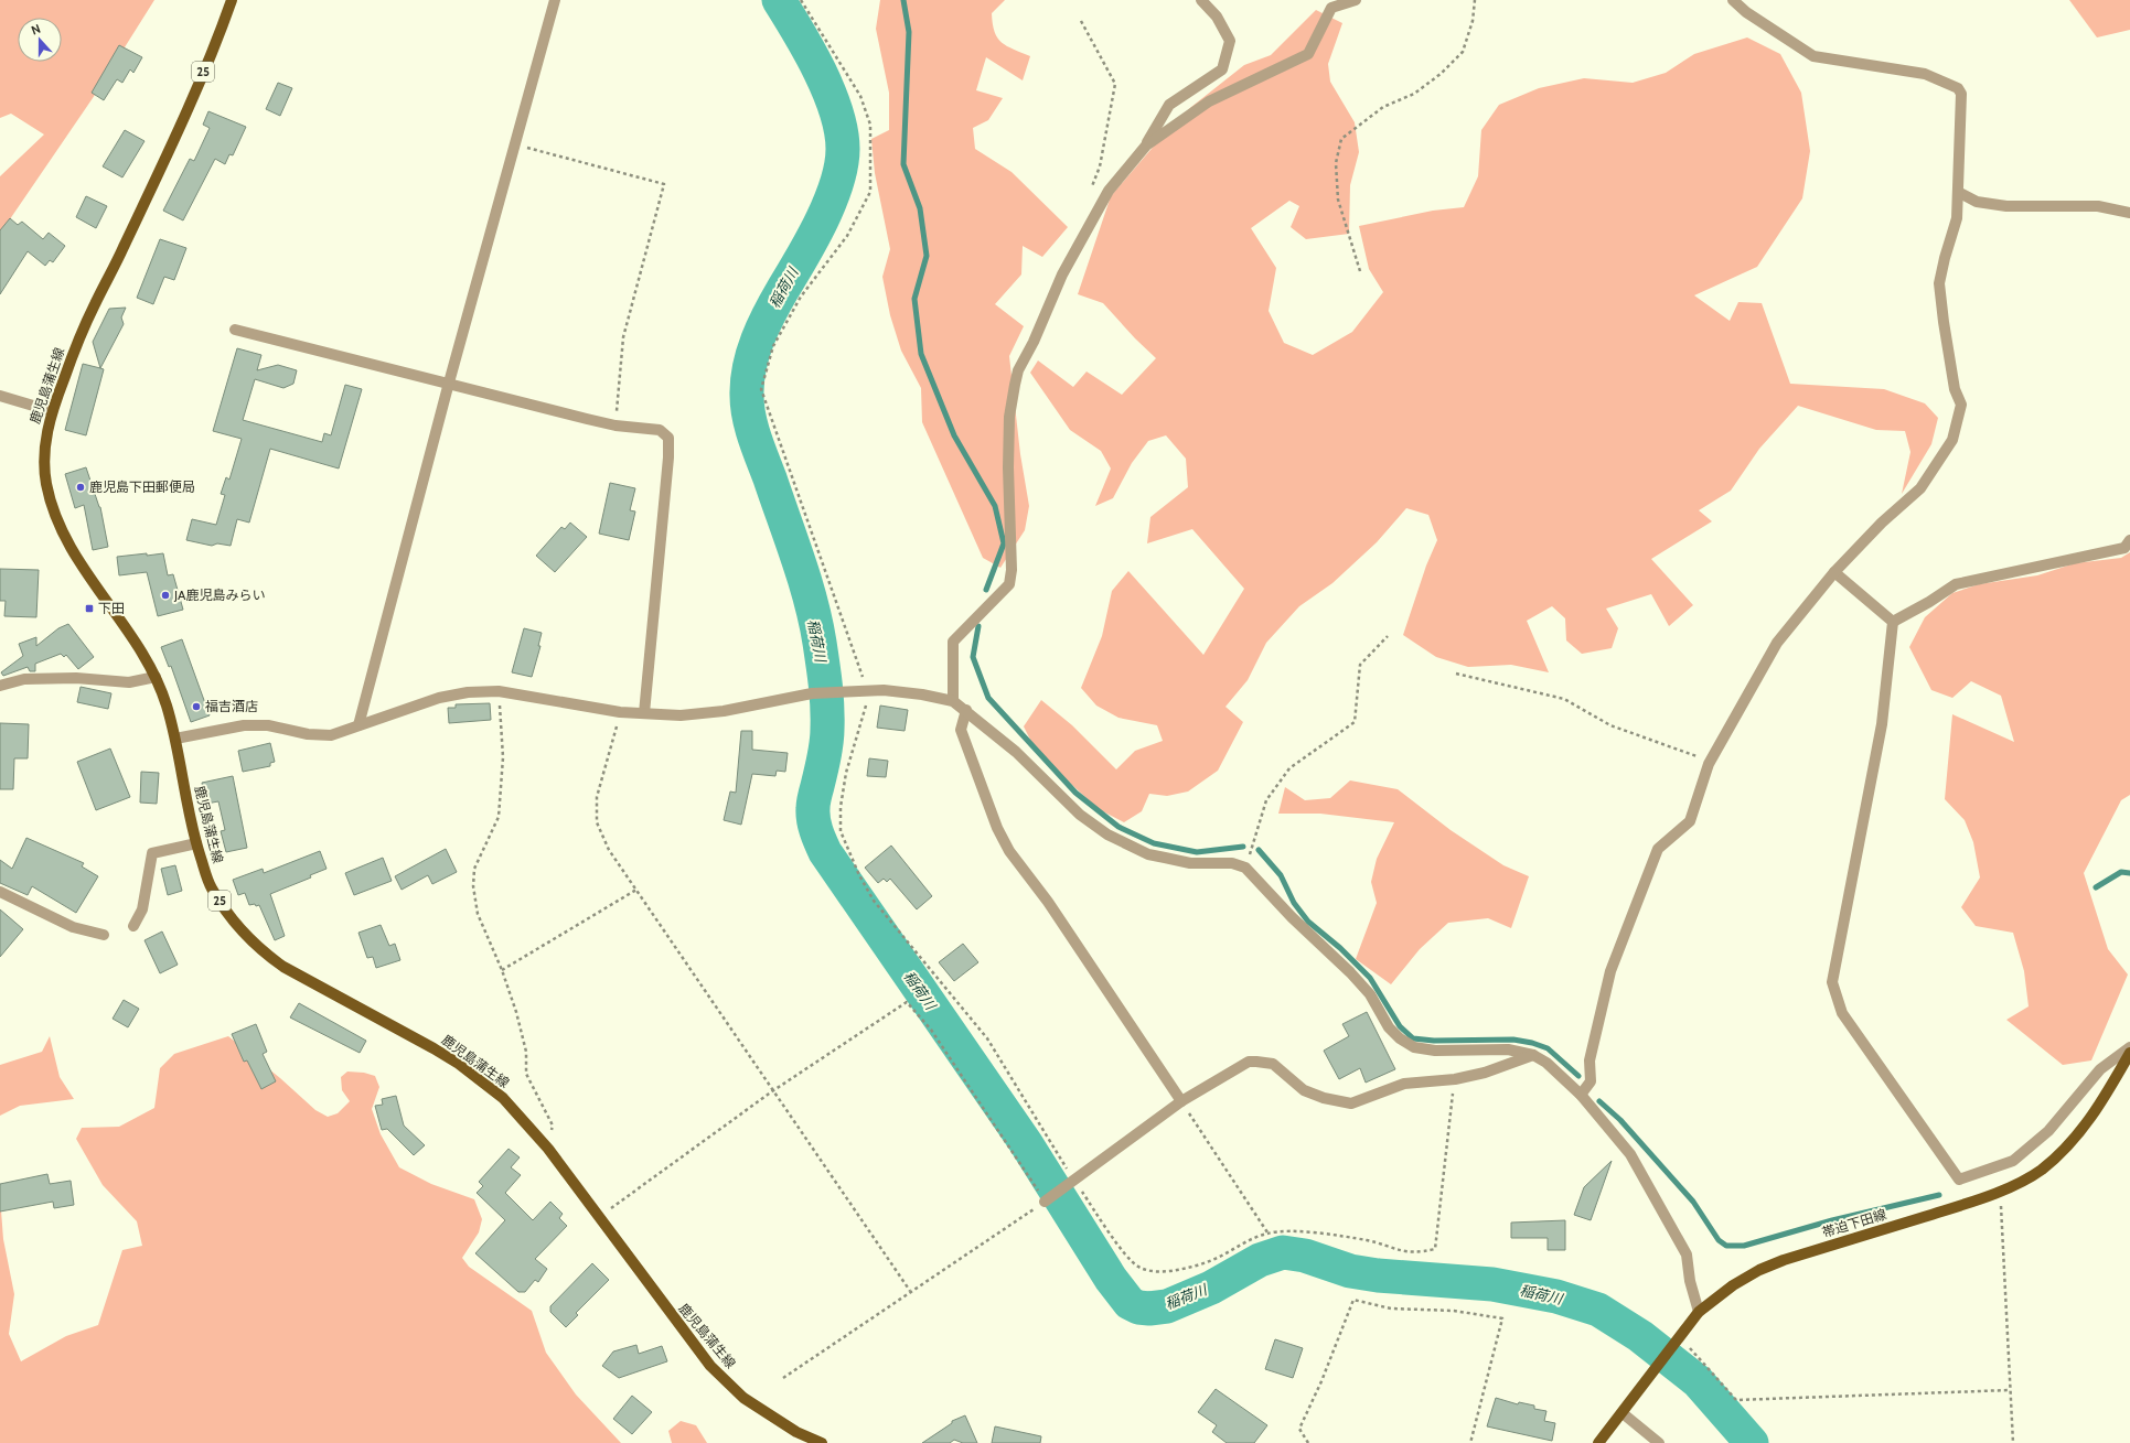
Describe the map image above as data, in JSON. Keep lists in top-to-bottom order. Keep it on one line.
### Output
{"streets":{"main road":["25","鹿児島蒲生線","帯迫下田線"]},"water":["稲荷川"],"places":{"other":["鹿児島下田郵便局","JA鹿児島みらい","福吉酒店"],"transit":["下田"]},"north":"top"}
